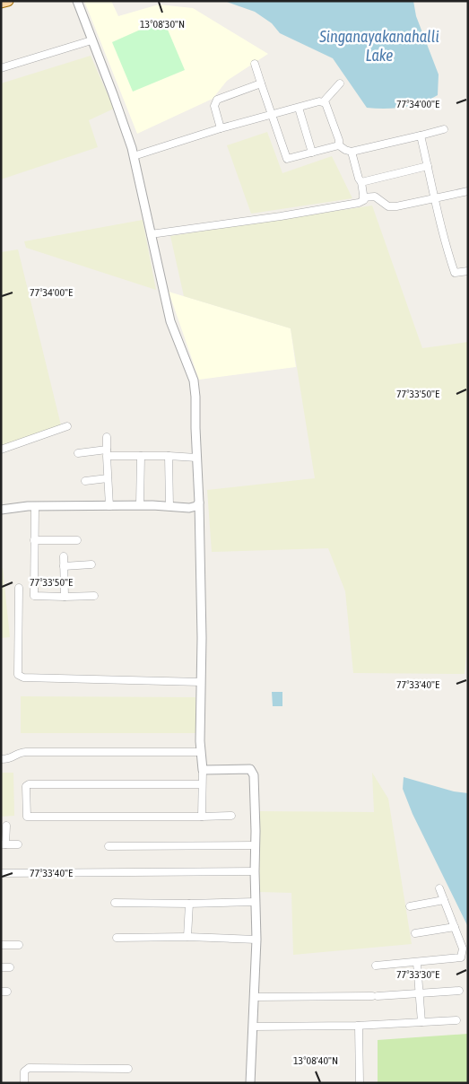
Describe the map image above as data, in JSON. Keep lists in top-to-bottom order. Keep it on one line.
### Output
{"water":["Singanayakanahalli Lake"],"coordinates":["13°08'30\"N","77°34'00\"E","77°33'50\"E","77°33'40\"E","77°33'30\"E","13°08'40\"N"]}
